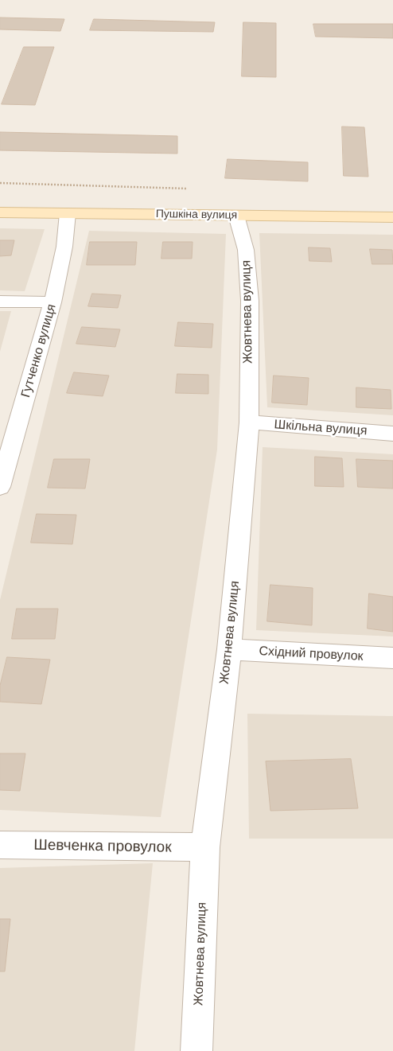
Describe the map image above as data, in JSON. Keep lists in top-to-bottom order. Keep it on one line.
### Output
{"streets":{"main road":["Пушкіна вулиця"],"street":["Жовтнева вулиця","Гутченко вулиця","Шкільна вулиця","Східний провулок","Шевченка провулок"]},"crossings":[["Пушкіна вулиця","Жовтнева вулиця"],["Пушкіна вулиця","Гутченко вулиця"],["Жовтнева вулиця","Шкільна вулиця"],["Жовтнева вулиця","Східний провулок"],["Жовтнева вулиця","Шевченка провулок"]]}
